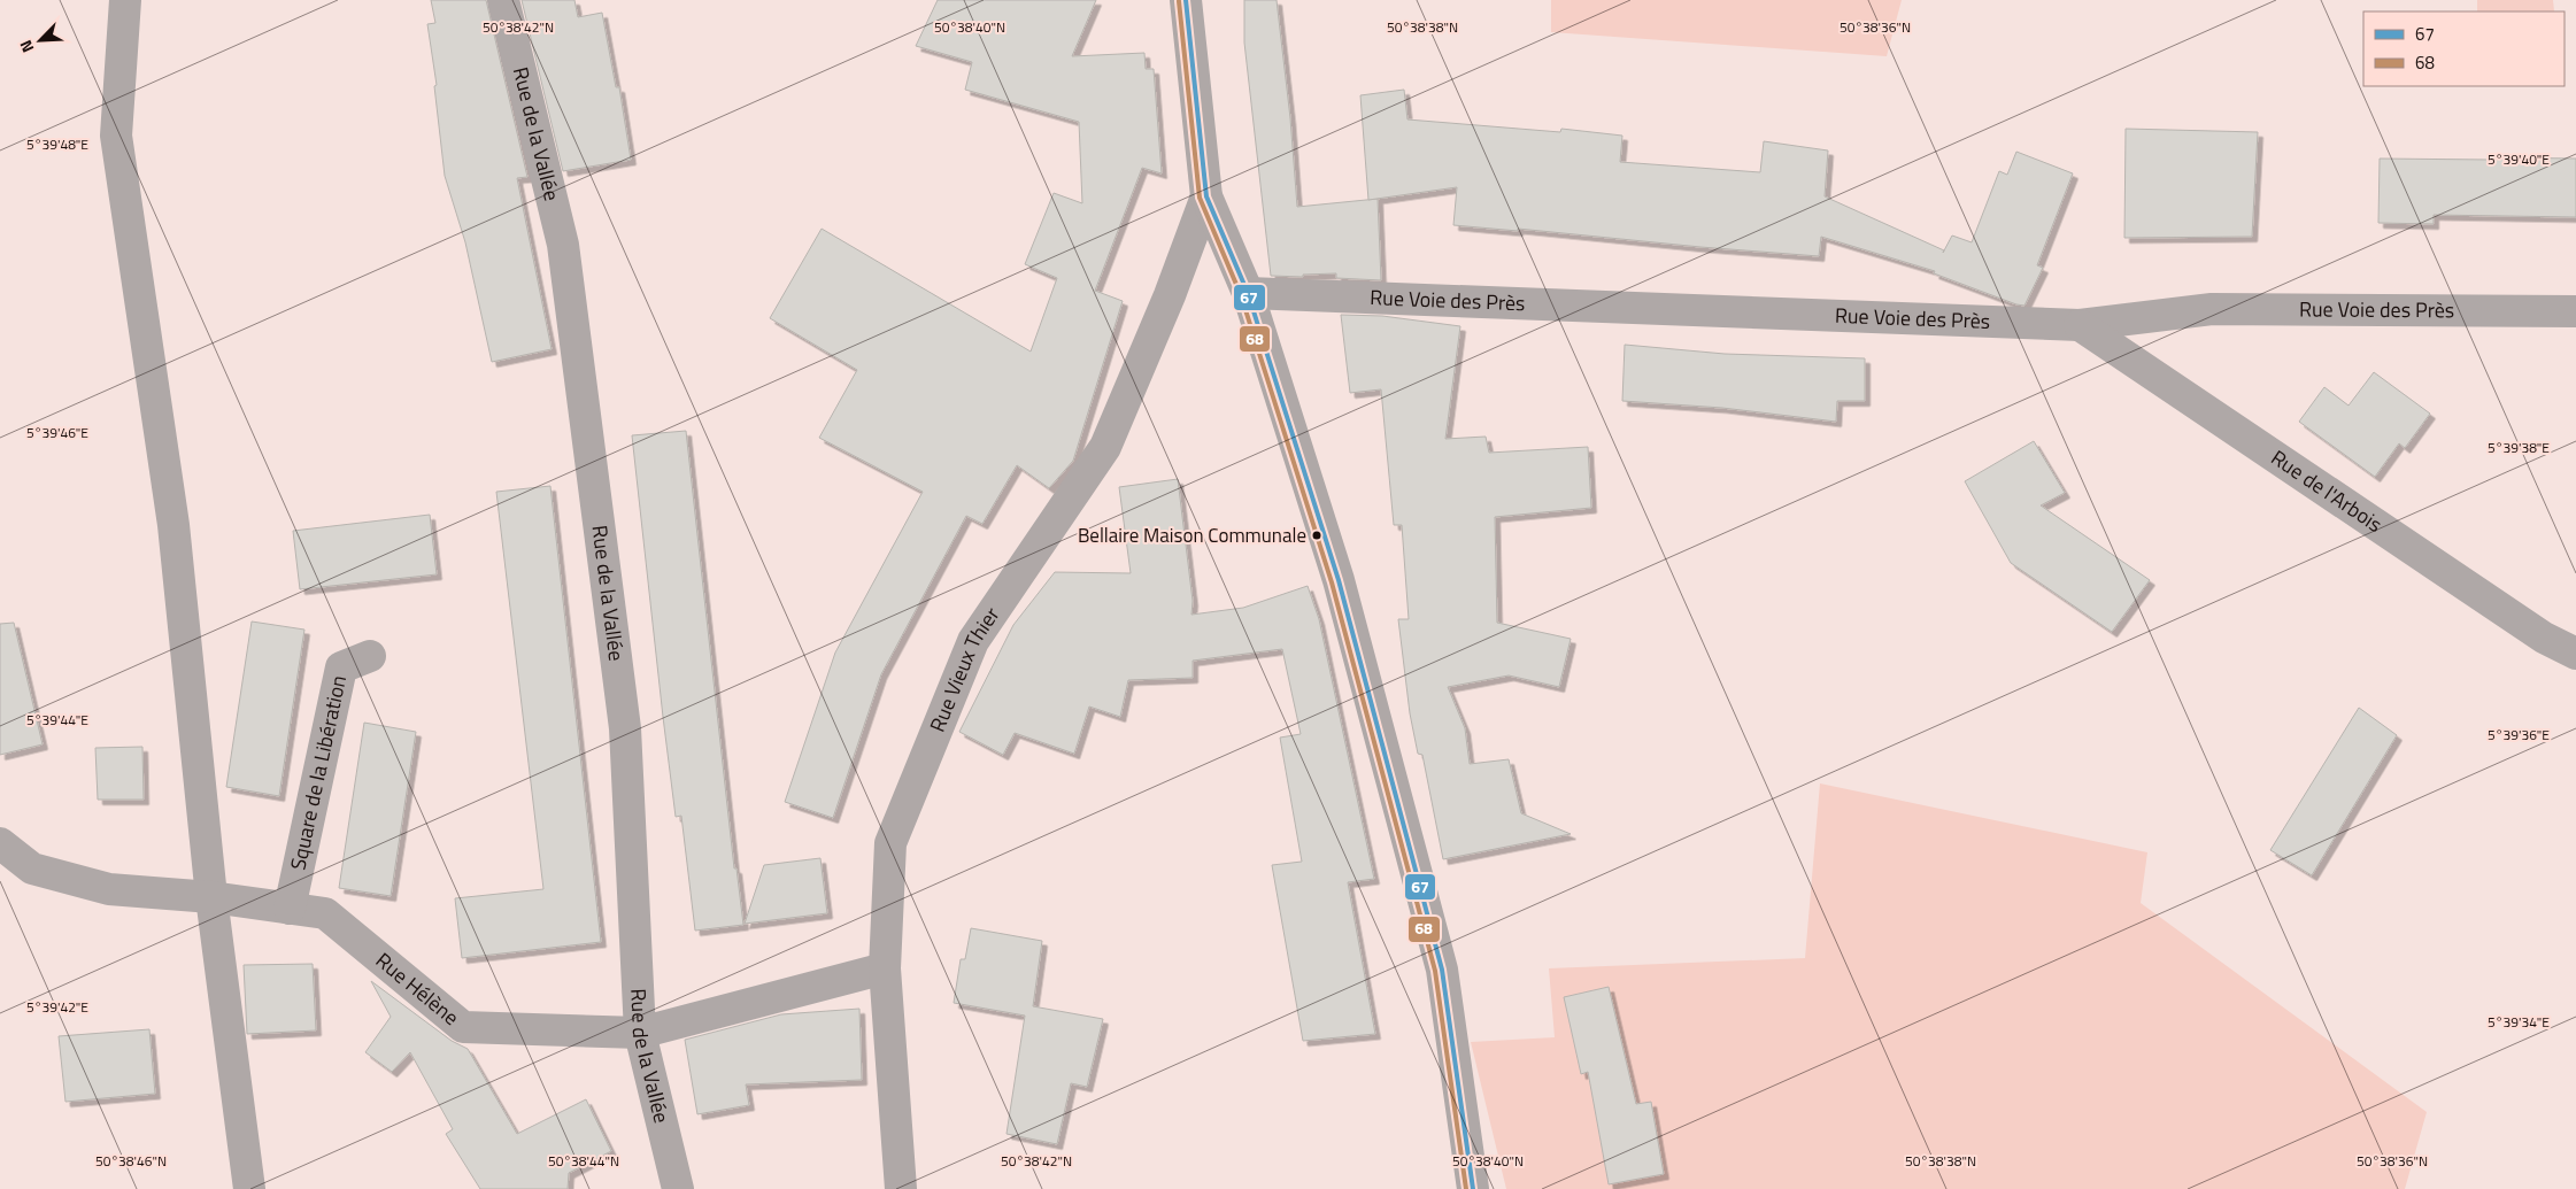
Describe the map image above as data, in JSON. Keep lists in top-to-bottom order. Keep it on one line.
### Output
{"streets":{"street":["Rue de la Vallée","Rue Voie des Près","Rue de l'Arbois","Rue Vieux Thier","Square de la Libération","Rue Hélène"]},"crossings":[["Rue de la Vallée","Rue Hélène"],["Rue Voie des Près","Rue de l'Arbois"],["Rue Vieux Thier","Rue Hélène"],["Square de la Libération","Rue Hélène"]],"places":["Bellaire Maison Communale"],"lines":["transit line 67","transit line 68"],"legend":["67","68"],"north":"bottom left","coordinates":["50°38'36\"N","50°38'42\"N","50°38'40\"N","50°38'38\"N","5°39'48\"E","5°39'40\"E","5°39'46\"E","5°39'38\"E","5°39'44\"E","5°39'36\"E","5°39'42\"E","5°39'34\"E","50°38'46\"N","50°38'44\"N"]}
